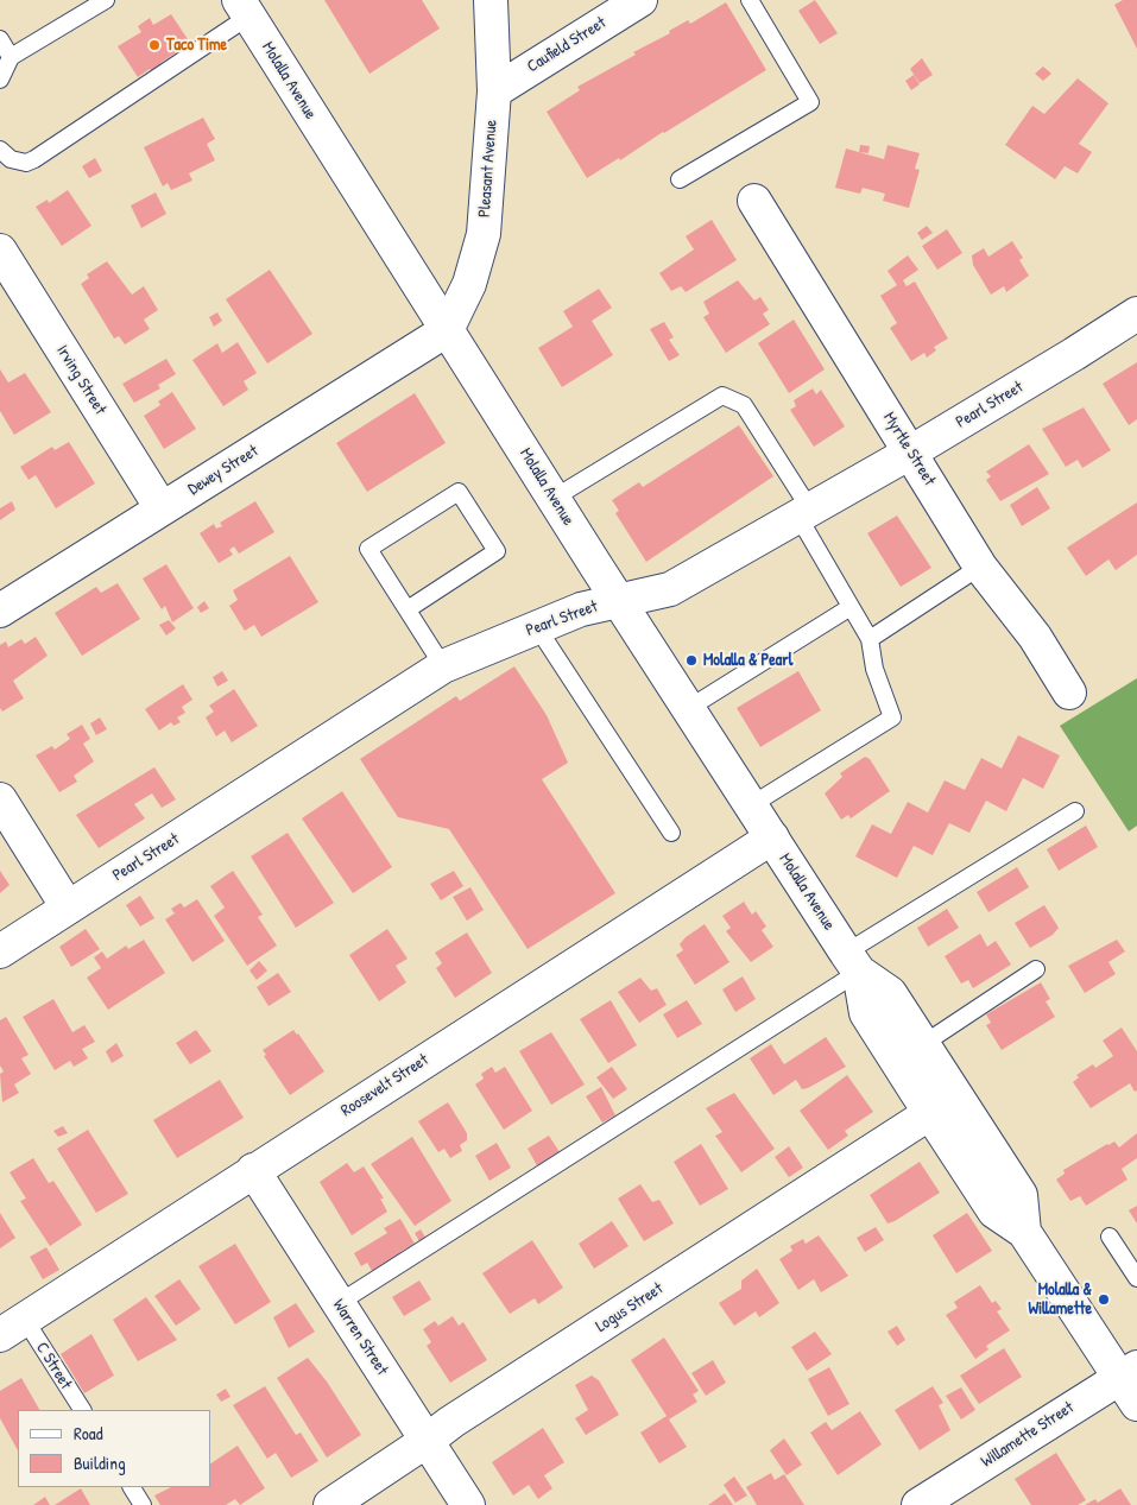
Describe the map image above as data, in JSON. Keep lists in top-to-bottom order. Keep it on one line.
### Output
{"streets":{"street":["Caufield Street","Molalla Avenue","Pleasant Avenue","Irving Street","Pearl Street","Myrtle Street","Dewey Street","Roosevelt Street","Logus Street","Warren Street","Willamette Street"],"lane":["C Street"]},"crossings":[["Caufield Street","Pleasant Avenue"],["Molalla Avenue","Pleasant Avenue"],["Molalla Avenue","Pearl Street"],["Molalla Avenue","Dewey Street"],["Molalla Avenue","Roosevelt Street"],["Molalla Avenue","Logus Street"],["Molalla Avenue","Willamette Street"],["Pleasant Avenue","Dewey Street"],["Irving Street","Dewey Street"],["Pearl Street","Myrtle Street"],["Roosevelt Street","Warren Street"],["Roosevelt Street","C Street"],["Logus Street","Warren Street"]],"places":["Taco Time","Molalla & Pearl","Molalla & Willamette"],"legend":["Road","Building"]}
